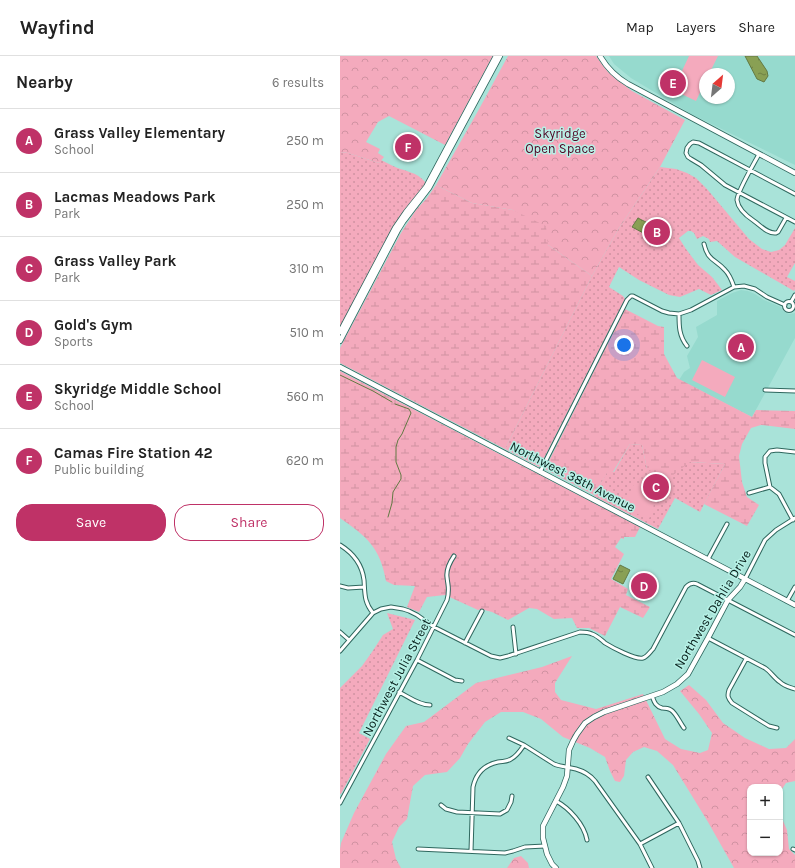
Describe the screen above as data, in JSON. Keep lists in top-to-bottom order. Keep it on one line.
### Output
{"streets":{"street":["Northwest 38th Avenue","Northwest Dahlia Drive","Northwest Julia Street"]},"crossings":[["Northwest 38th Avenue","Northwest Dahlia Drive"]],"parks":["Skyridge Open Space"],"north":"top right","page":{"header":"Wayfind","nav":["Map","Layers","Share"],"heading":["Nearby","6 results"],"pins":["E","F","B","A","C","D"],"list":[{"mark":"A","name":"Grass Valley Elementary","note":"School","value":"250 m"},{"mark":"B","name":"Lacmas Meadows Park","note":"Park","value":"250 m"},{"mark":"C","name":"Grass Valley Park","note":"Park","value":"310 m"},{"mark":"D","name":"Gold's Gym","note":"Sports","value":"510 m"},{"mark":"E","name":"Skyridge Middle School","note":"School","value":"560 m"},{"mark":"F","name":"Camas Fire Station 42","note":"Public building","value":"620 m"}],"buttons":["Save","Share"],"map_buttons":["+","−"]}}
